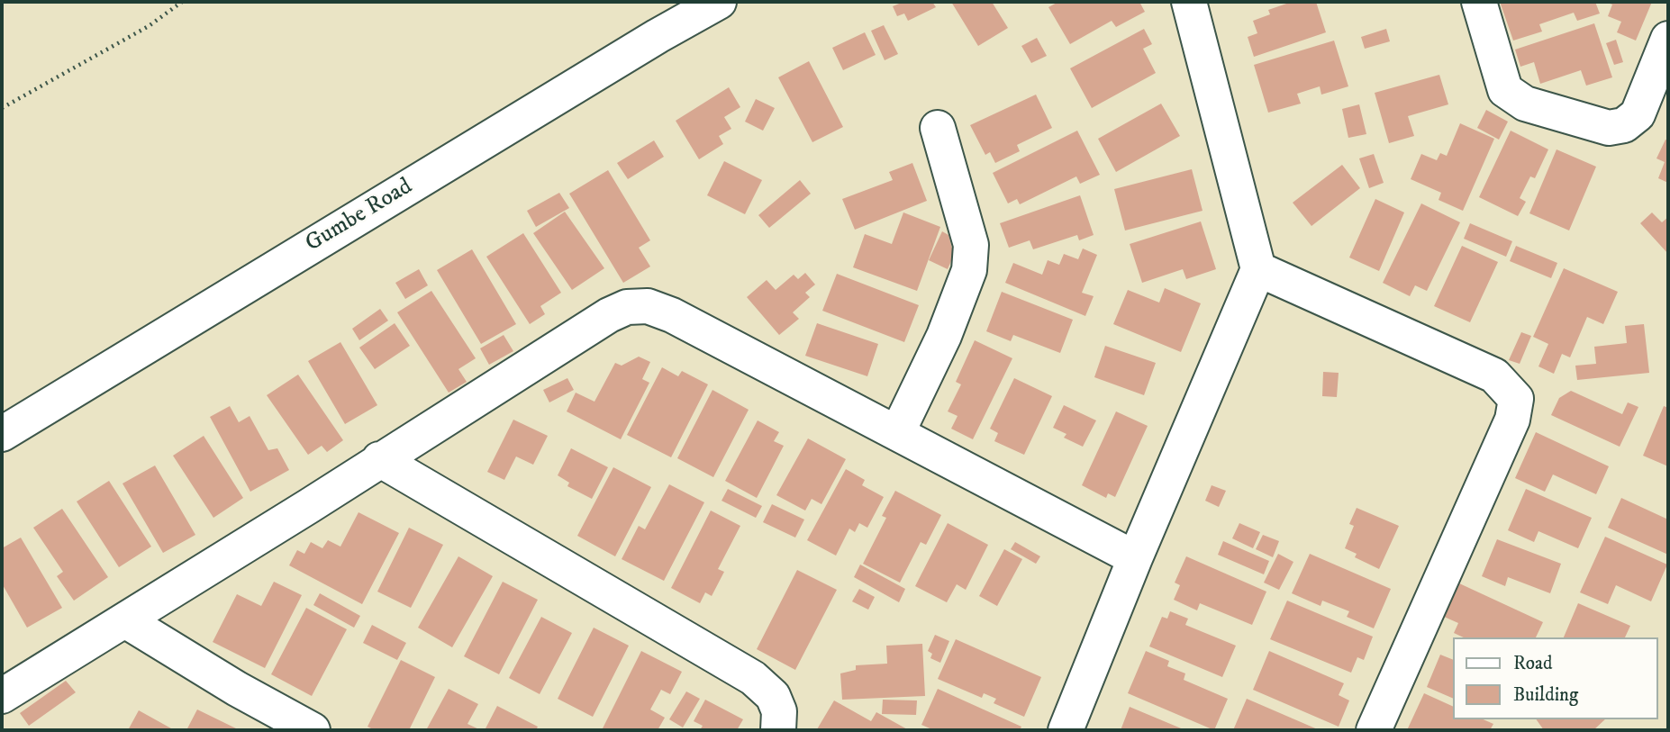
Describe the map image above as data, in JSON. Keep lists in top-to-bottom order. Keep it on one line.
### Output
{"streets":{"street":["Gumbe Road"]},"legend":["Road","Building"]}
